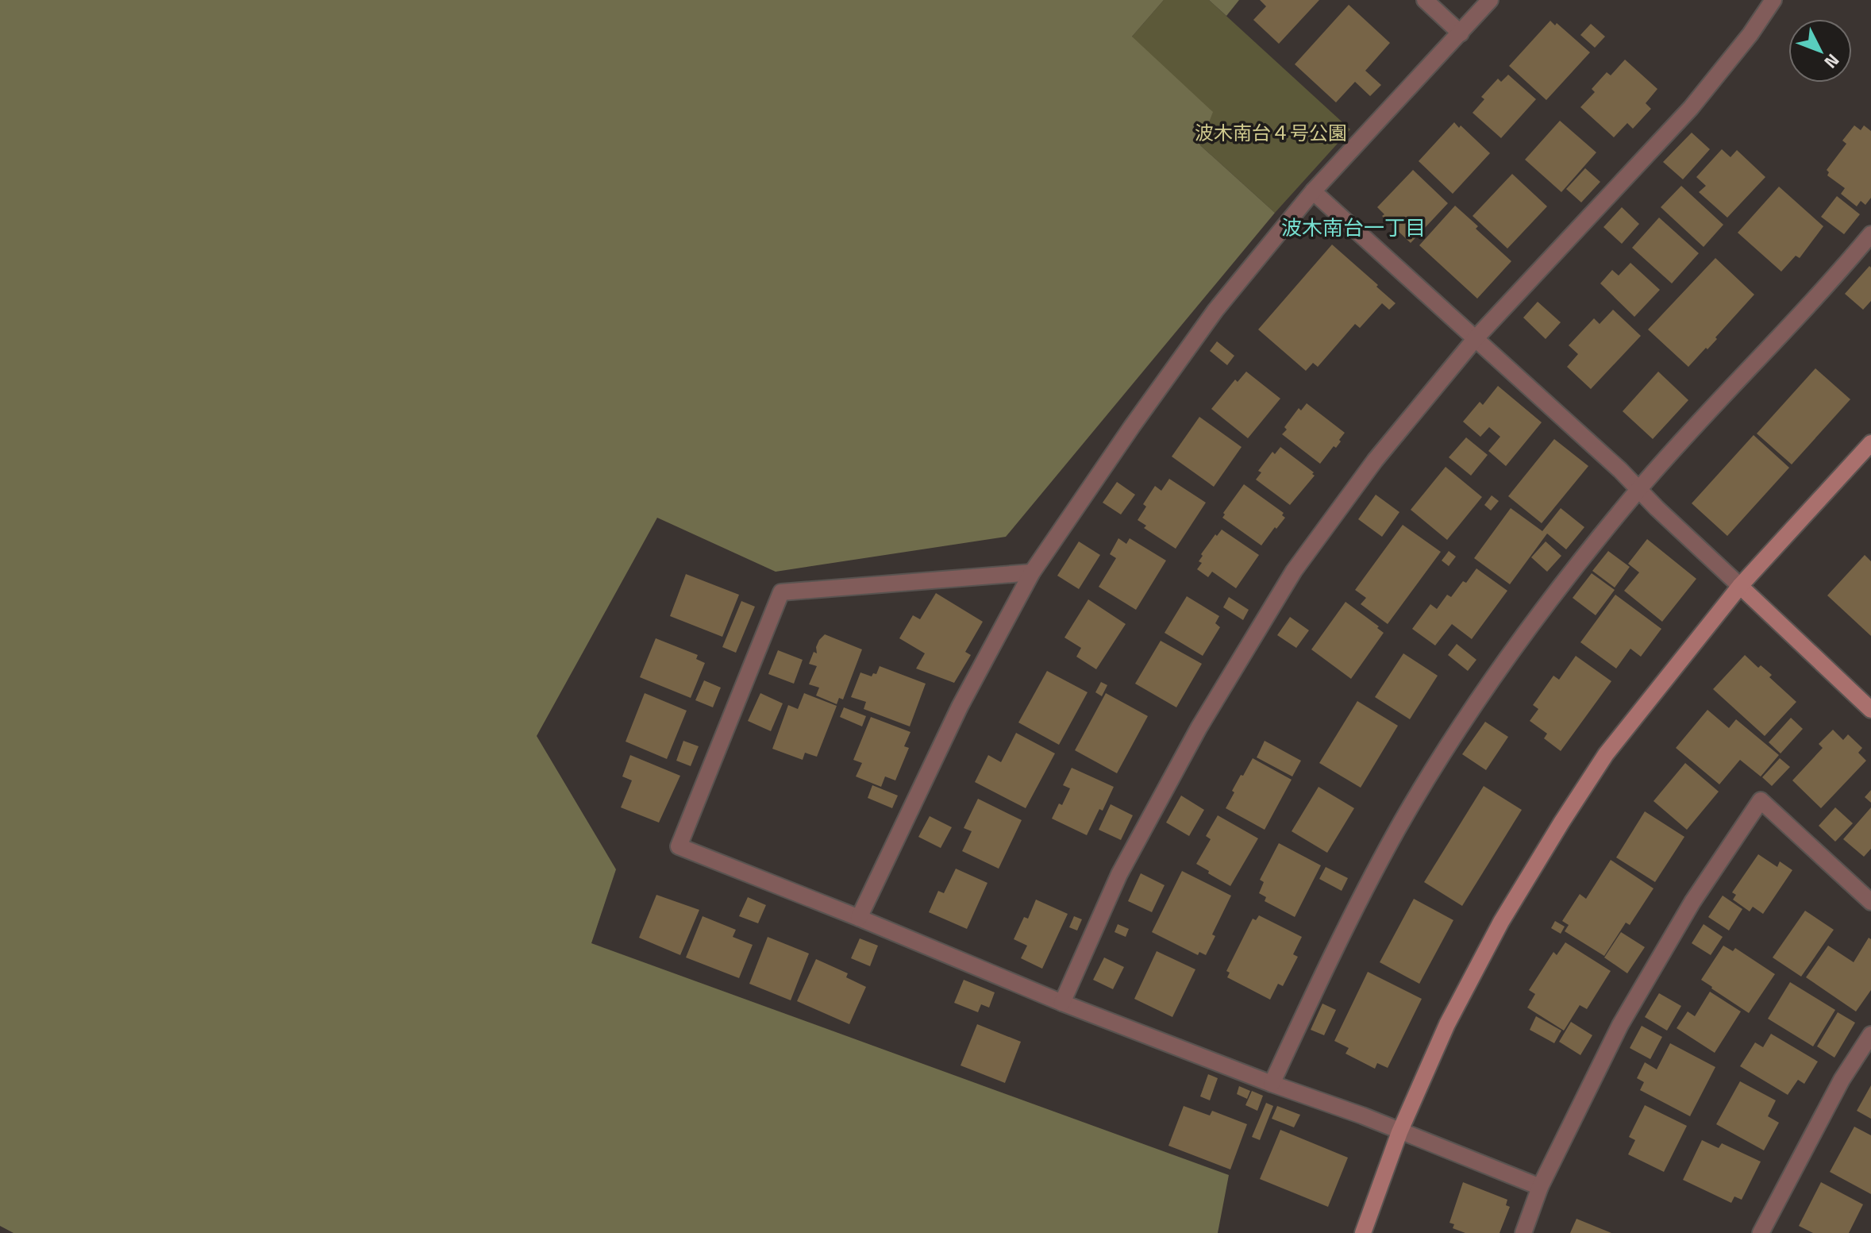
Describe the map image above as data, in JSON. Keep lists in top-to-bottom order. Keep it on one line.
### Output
{"districts":["波木南台一丁目"],"parks":["波木南台４号公園"],"north":"bottom right"}
